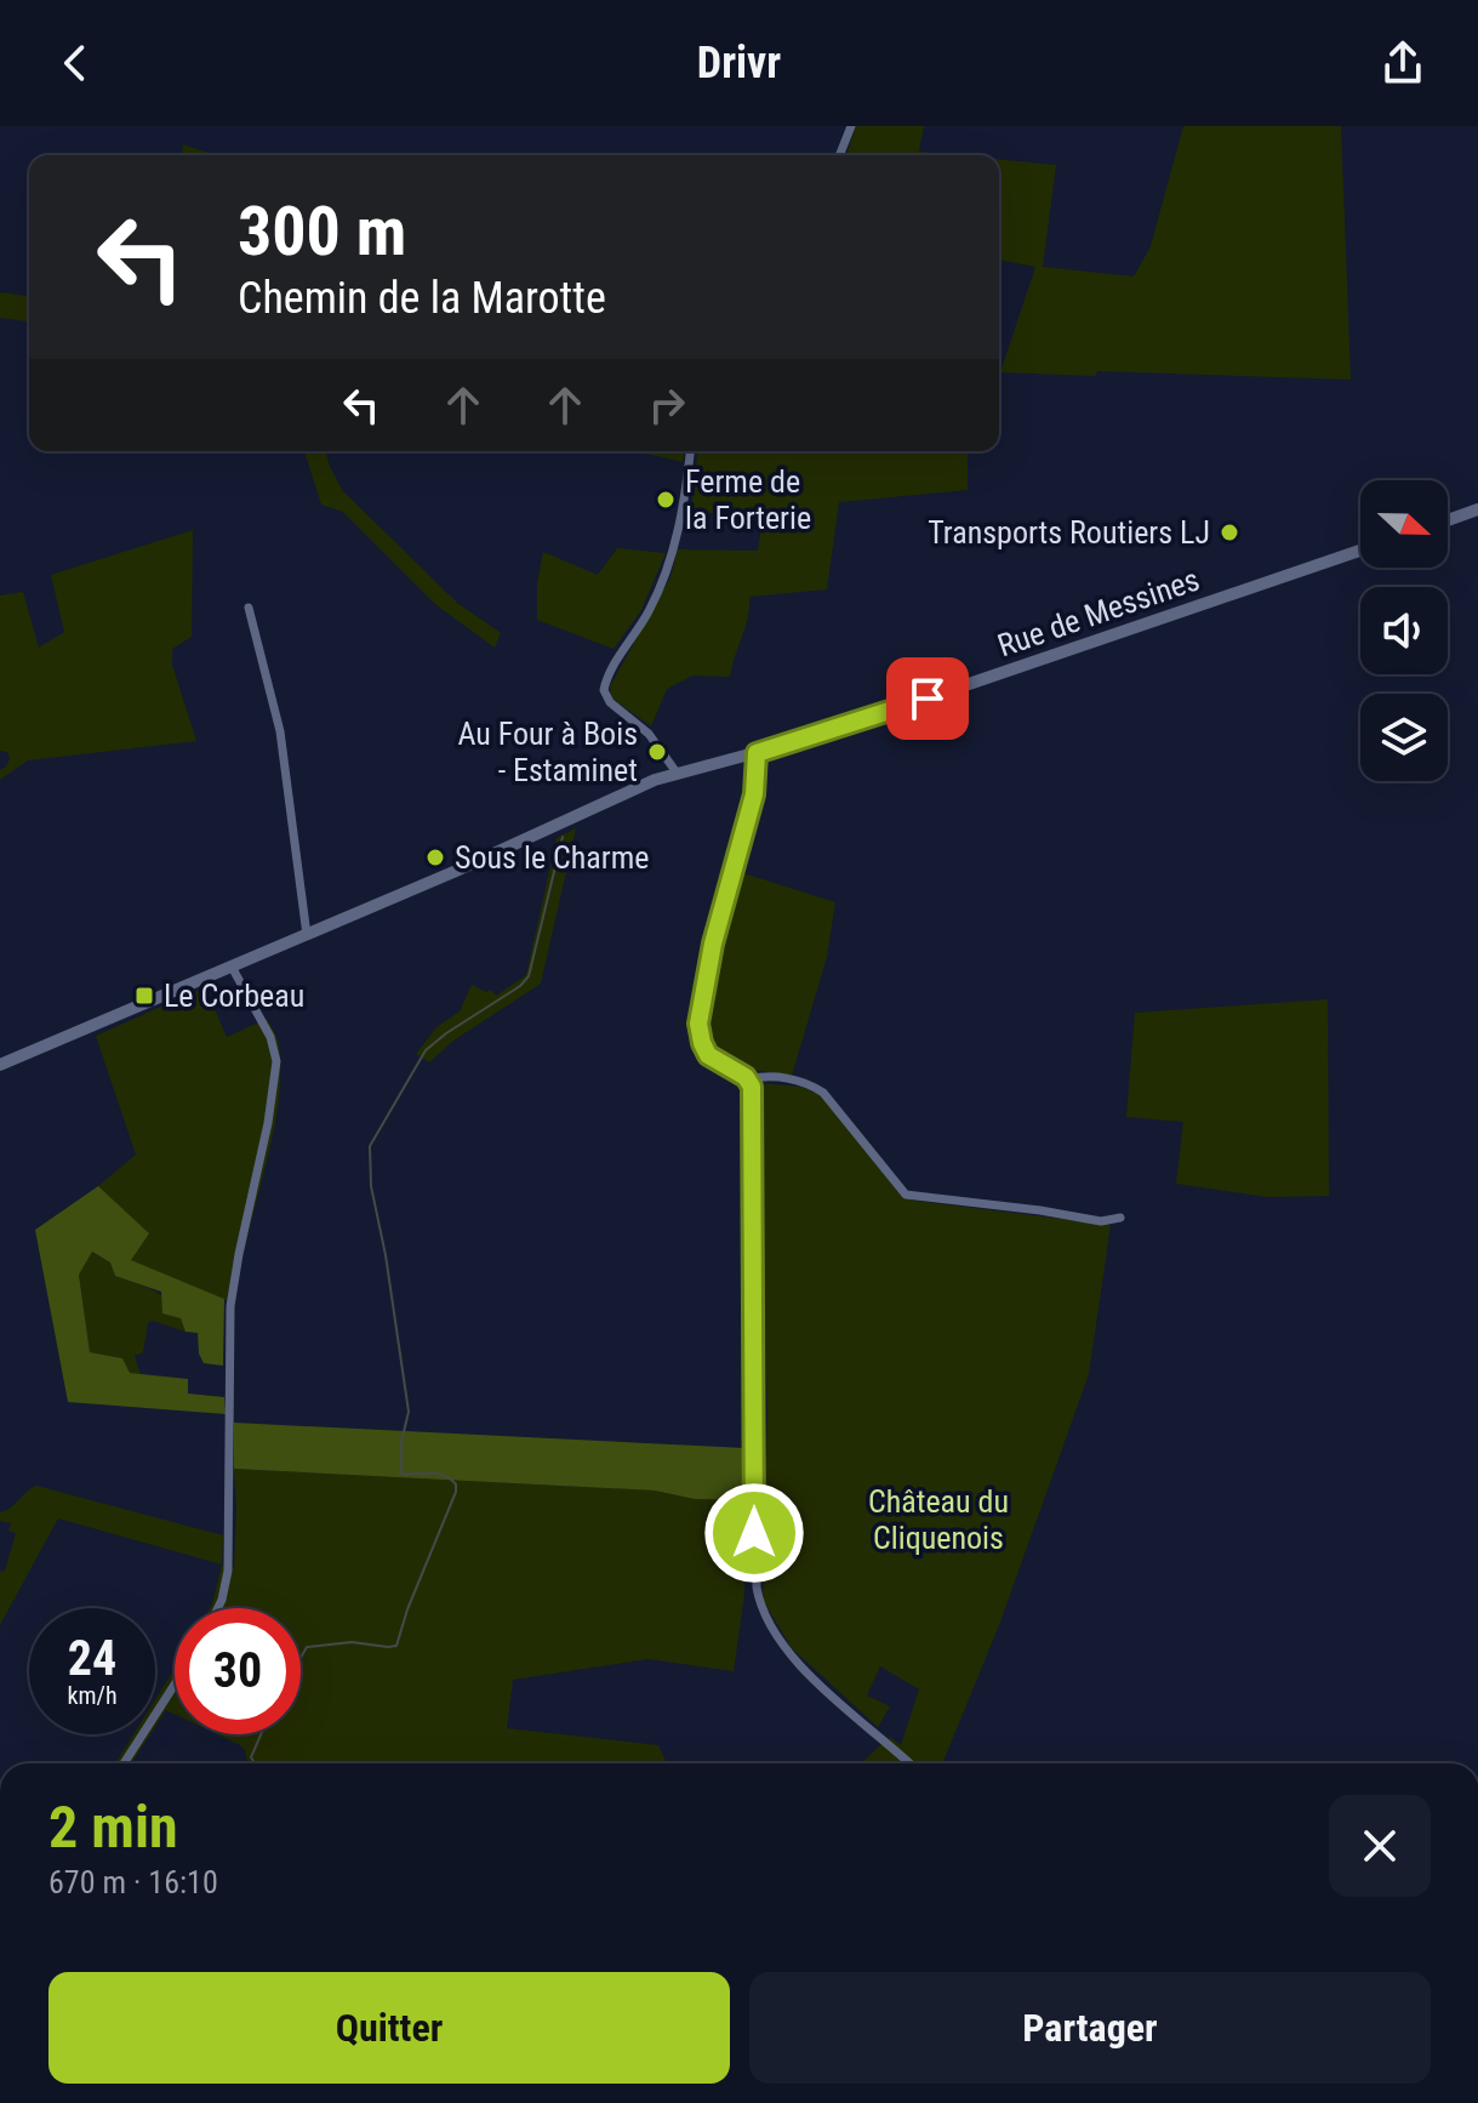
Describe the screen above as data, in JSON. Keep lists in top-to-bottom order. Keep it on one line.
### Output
{"streets":{"main road":["Rue de Messines"]},"parks":["Château du Cliquenois"],"places":{"other":["Ferme de la Forterie","Transports Routiers LJ","Au Four à Bois - Estaminet","Sous le Charme"],"transit":["Le Corbeau"]},"north":"right","page":{"header":"Drivr","turn":["300 m","Chemin de la Marotte"],"speed":"24 km/h","limit":"30","heading":["2 min","670 m · 16:10"],"buttons":["Quitter","Partager"]}}
